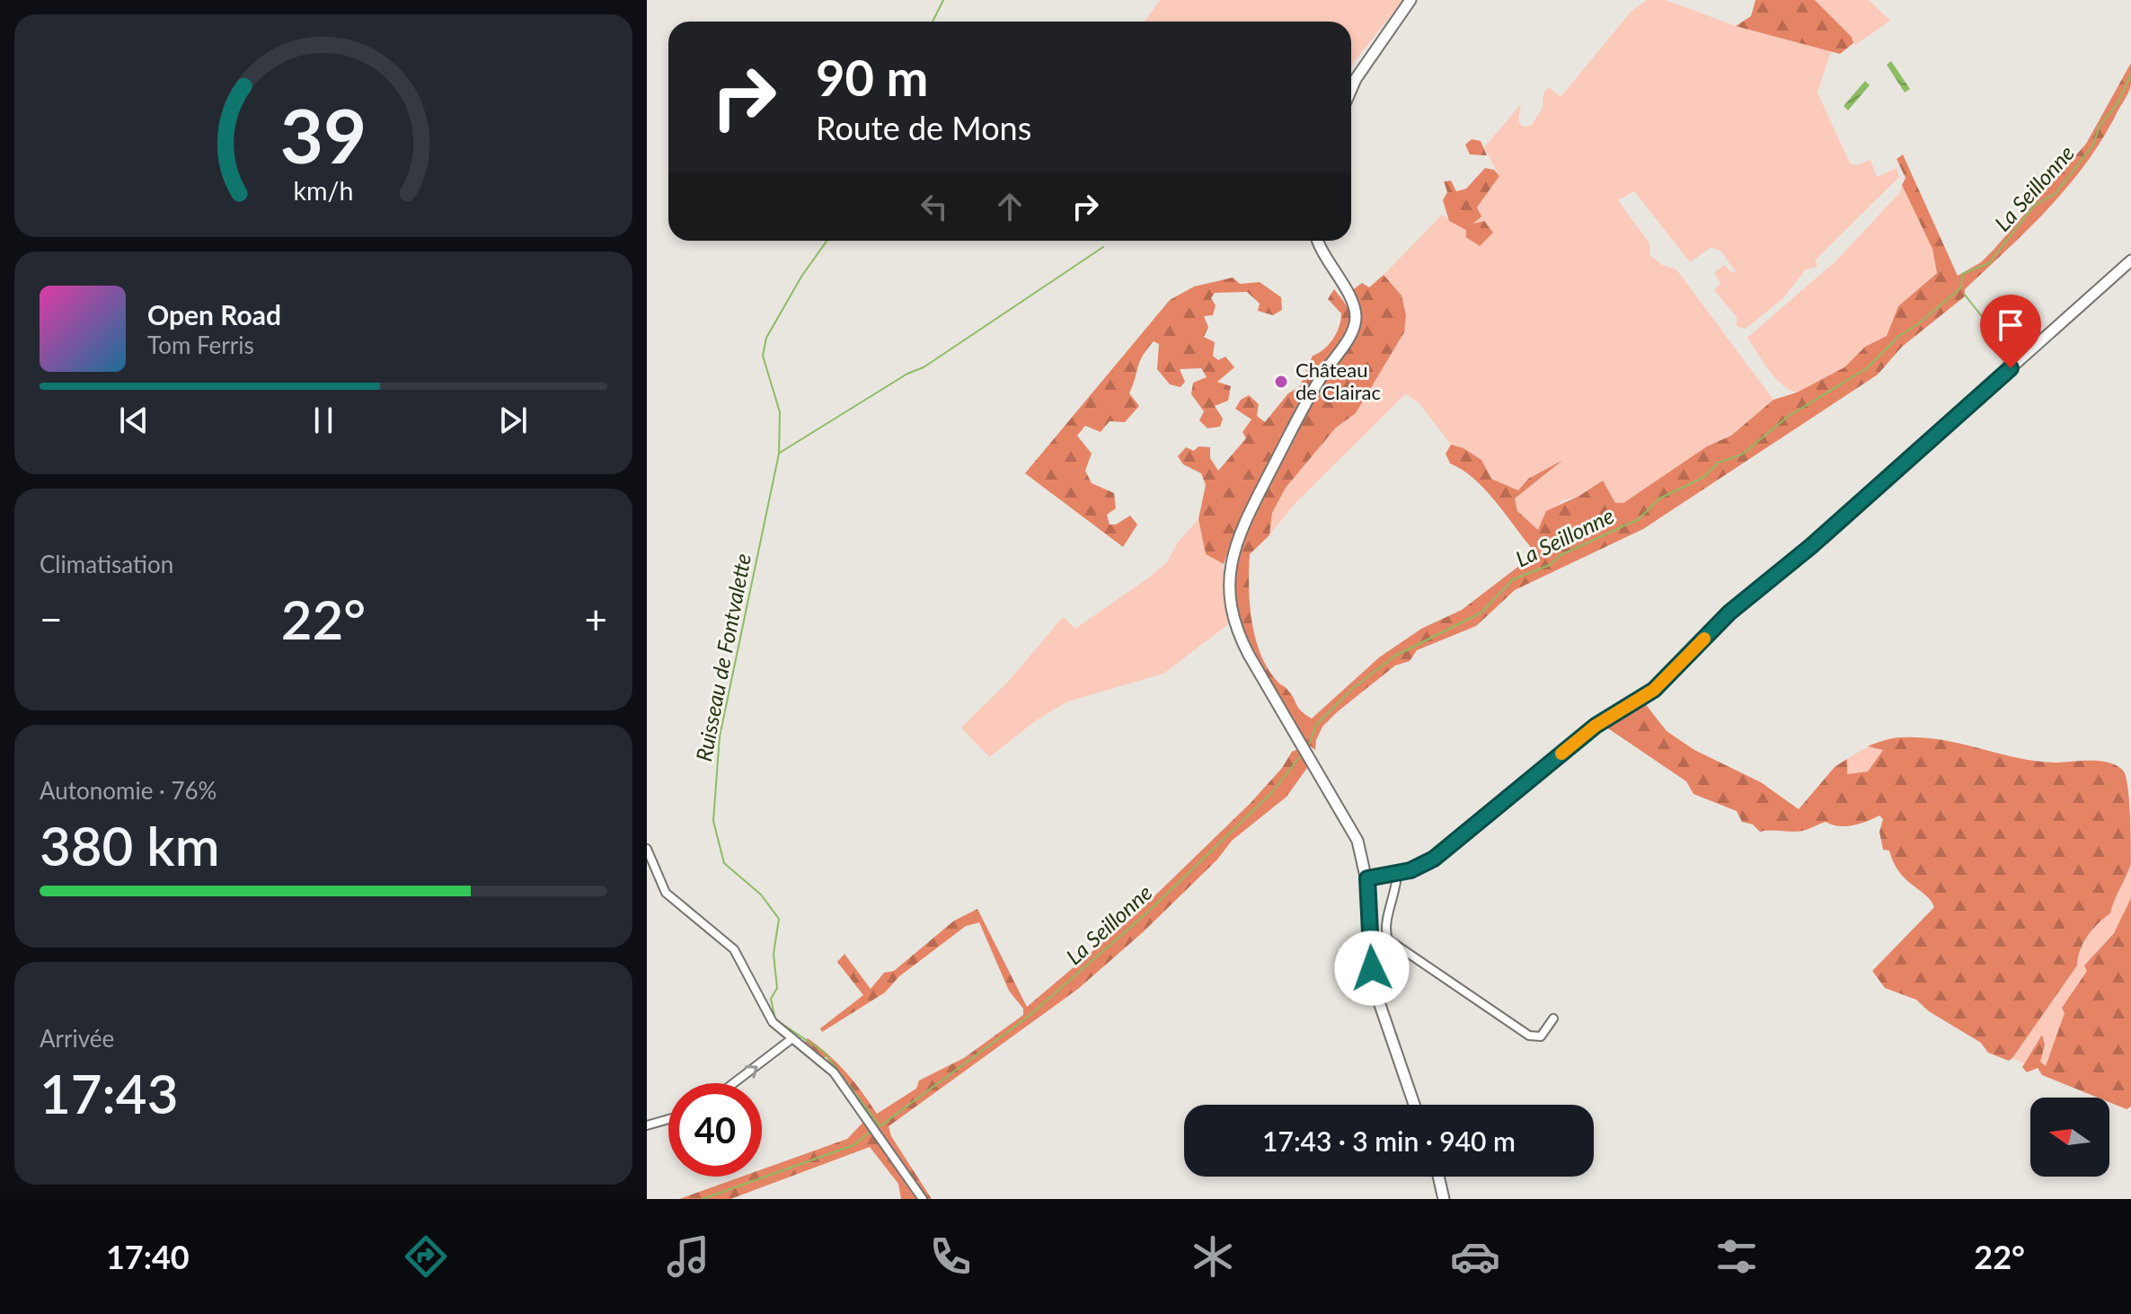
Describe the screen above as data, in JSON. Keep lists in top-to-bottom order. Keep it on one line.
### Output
{"water":["La Seillonne","Ruisseau de Fontvalette"],"places":["Château de Clairac"],"north":"left","page":{"turn":["90 m","Route de Mons"],"song":["Open Road","Tom Ferris"],"tile":["Climatisation",["Autonomie · 76%","380 km"],["Arrivée","17:43"]],"heat":["−","22°","+"],"limit":"40","trip":"17:43 · 3 min · 940 m","tabs":["17:40","22°"],"gauge":["39","km/h"]}}
